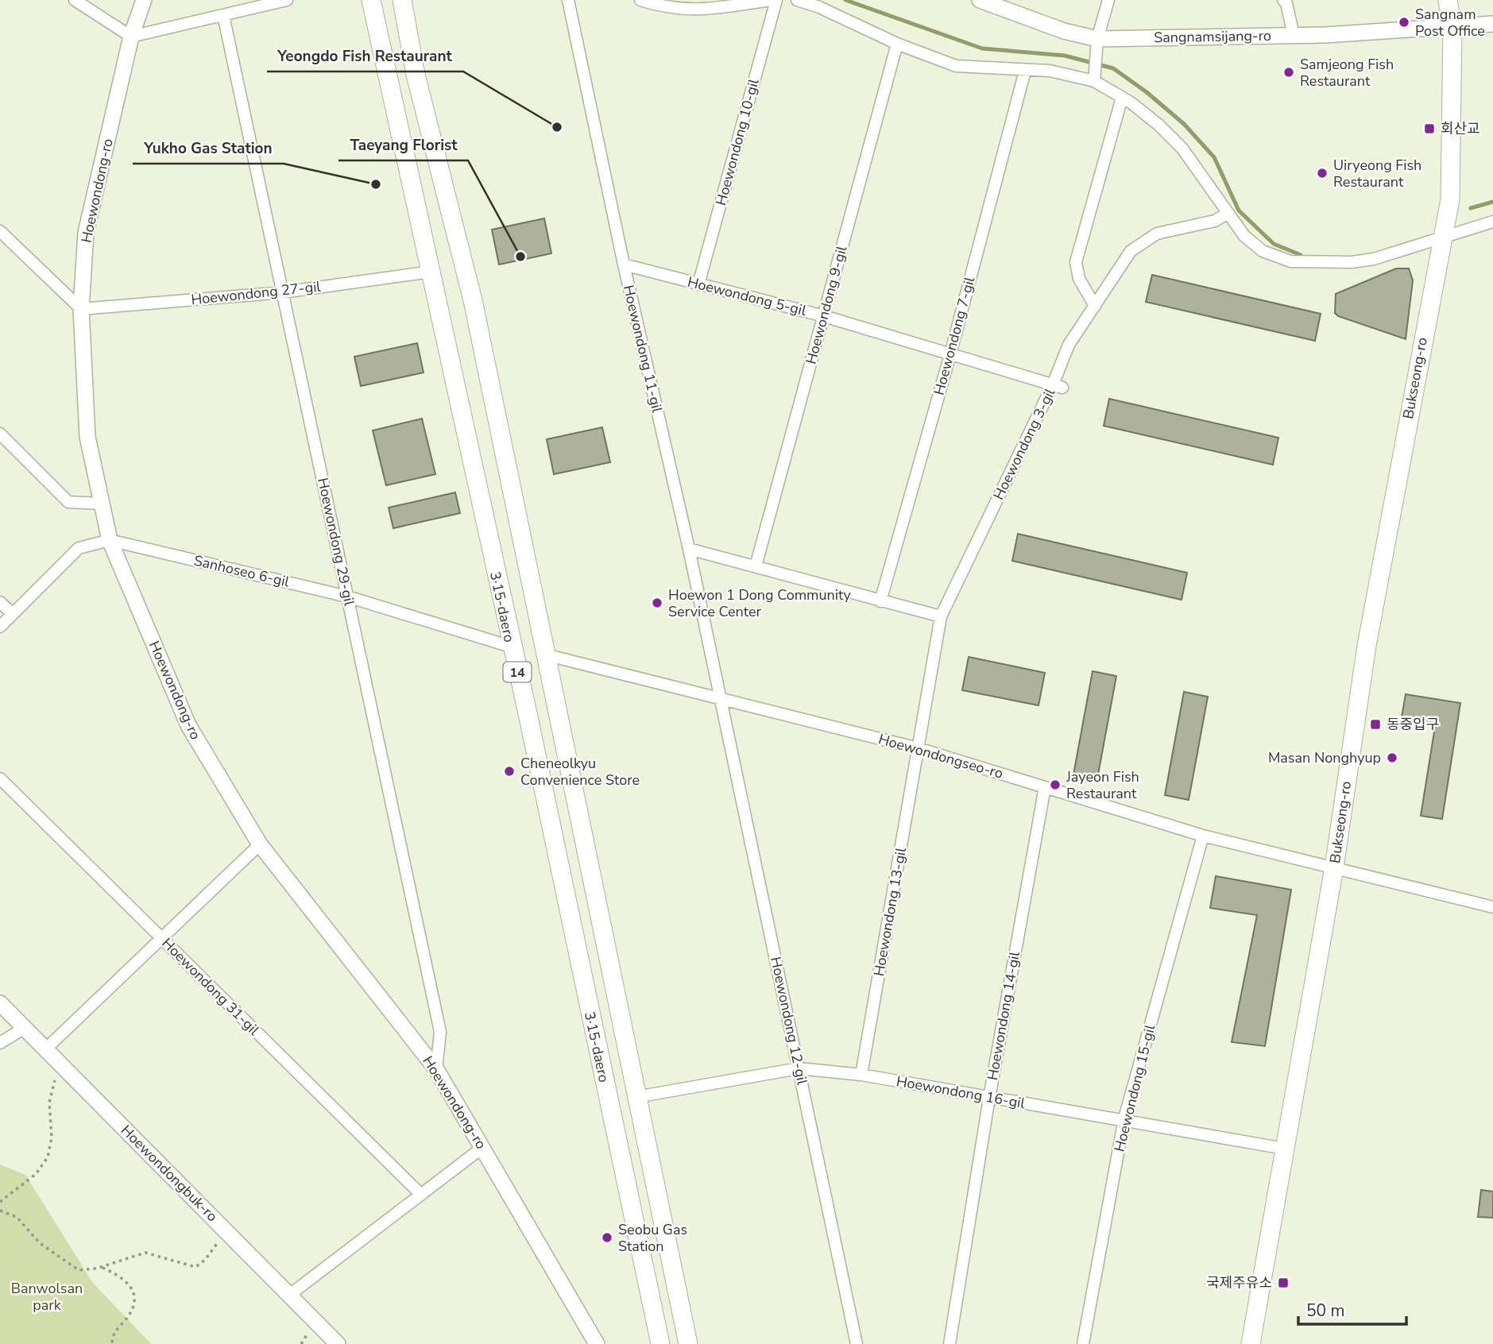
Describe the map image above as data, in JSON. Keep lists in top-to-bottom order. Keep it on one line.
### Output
{"streets":{"main road":["Sangnamsijang-ro","Hoewondong-ro","Bukseong-ro","3·15-daero","14","Hoewondongbuk-ro"],"street":["Hoewondong 10-gil","Hoewondong 27-gil","Hoewondong 5-gil","Hoewondong 9-gil","Hoewondong 7-gil","Hoewondong 11-gil","Hoewondong 3-gil","Hoewondong 29-gil","Sanhoseo 6-gil","Hoewondongseo-ro","Hoewondong 13-gil","Hoewondong 31-gil","Hoewondong 14-gil","Hoewondong 12-gil","Hoewondong 15-gil","Hoewondong 16-gil"]},"crossings":[["Sangnamsijang-ro","Bukseong-ro"],["Hoewondong 10-gil","Hoewondong 5-gil"],["Hoewondong-ro","Hoewondong 27-gil"],["Hoewondong-ro","Hoewondong 29-gil"],["Hoewondong-ro","Sanhoseo 6-gil"],["Hoewondong 27-gil","Hoewondong 29-gil"],["Hoewondong 27-gil","3·15-daero"],["Hoewondong 5-gil","Hoewondong 9-gil"],["Hoewondong 5-gil","Hoewondong 7-gil"],["Hoewondong 5-gil","Hoewondong 11-gil"],["Hoewondong 5-gil","Hoewondong 3-gil"],["Hoewondong 11-gil","Hoewondongseo-ro"],["Hoewondong 11-gil","Hoewondong 12-gil"],["Bukseong-ro","Hoewondongseo-ro"],["Bukseong-ro","Hoewondong 16-gil"],["Hoewondong 3-gil","Hoewondongseo-ro"],["Hoewondong 3-gil","Hoewondong 13-gil"],["Hoewondong 29-gil","Sanhoseo 6-gil"],["Sanhoseo 6-gil","3·15-daero"],["3·15-daero","Hoewondongseo-ro"],["3·15-daero","Hoewondong 16-gil"],["Hoewondongseo-ro","Hoewondong 13-gil"],["Hoewondongseo-ro","Hoewondong 14-gil"],["Hoewondongseo-ro","Hoewondong 12-gil"],["Hoewondongseo-ro","Hoewondong 15-gil"],["Hoewondong 13-gil","Hoewondong 16-gil"],["Hoewondong 14-gil","Hoewondong 16-gil"],["Hoewondong 12-gil","Hoewondong 16-gil"],["Hoewondong 15-gil","Hoewondong 16-gil"]],"parks":["Banwolsan park"],"places":{"other":["Sangnam Post Office","Samjeong Fish Restaurant","Yeongdo Fish Restaurant","Uiryeong Fish Restaurant","Yukho Gas Station","Taeyang Florist","Hoewon 1 Dong Community Service Center","Masan Nonghyup","Cheneolkyu Convenience Store","Jayeon Fish Restaurant","Seobu Gas Station"],"transit":["회산교","동중입구","국제주유소"]},"scale_bar":"50 m"}
